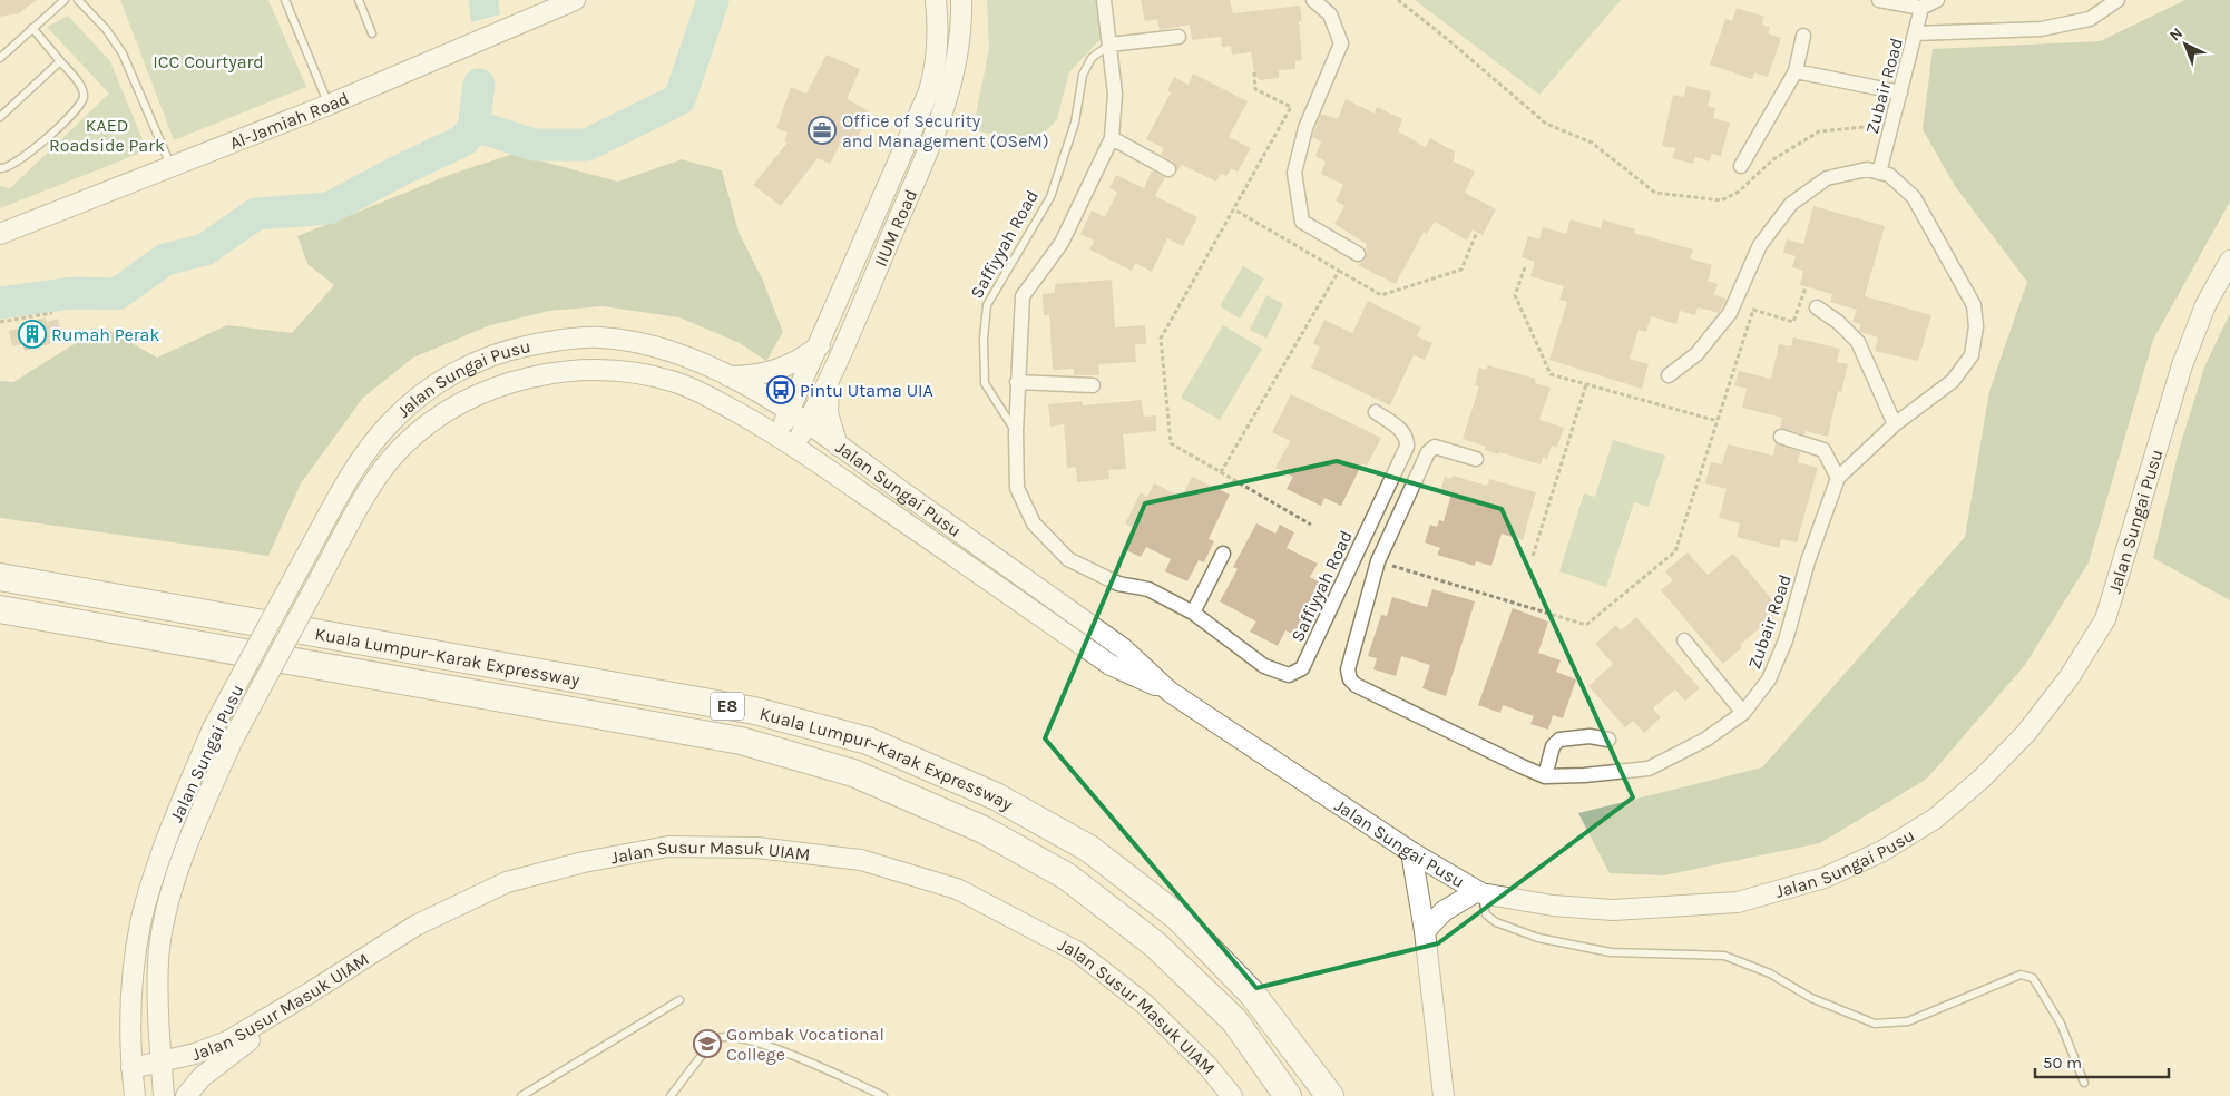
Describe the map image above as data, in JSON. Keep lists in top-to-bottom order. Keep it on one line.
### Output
{"streets":{"highway":["Kuala Lumpur–Karak Expressway","E8"],"main road":["Al-Jamiah Road","IIUM Road","Jalan Sungai Pusu","Jalan Susur Masuk UIAM"],"street":["Zubair Road","Saffiyyah Road"]},"crossings":[["IIUM Road","Jalan Sungai Pusu"],["Jalan Sungai Pusu","Jalan Susur Masuk UIAM"]],"parks":["ICC Courtyard","KAED Roadside Park"],"places":{"office":["Office of Security and Management (OSeM)"],"building":["Rumah Perak"],"bus stop":["Pintu Utama UIA"],"school or university":["Gombak Vocational College"]},"scale_bar":"50 m","north":"top left"}
